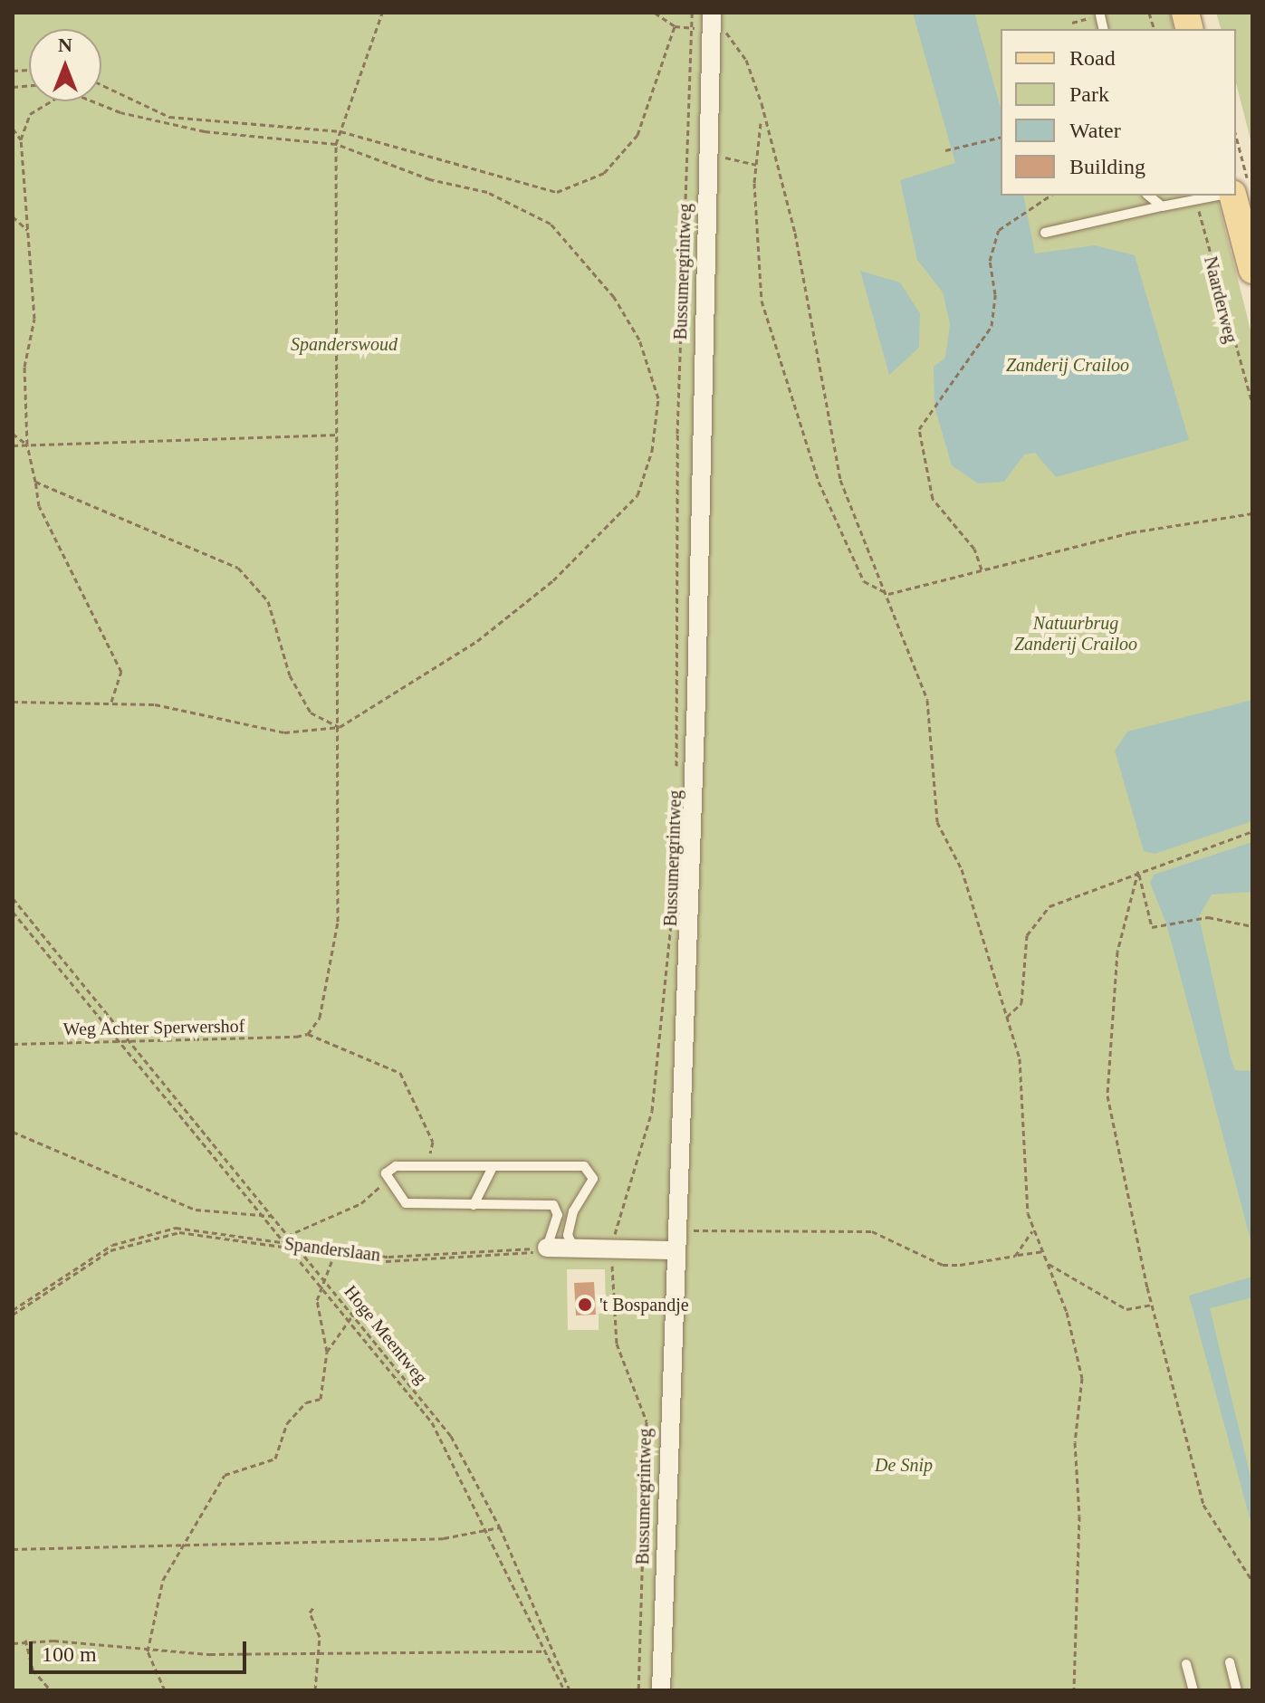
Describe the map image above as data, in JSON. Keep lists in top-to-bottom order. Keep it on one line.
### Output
{"streets":{"main road":["Naarderweg"],"street":["Bussumergrintweg"],"path":["Weg Achter Sperwershof","Spanderslaan","Hoge Meentweg"]},"crossings":[["Weg Achter Sperwershof","Hoge Meentweg"],["Spanderslaan","Hoge Meentweg"]],"parks":["Spanderswoud","Zanderij Crailoo","Natuurbrug Zanderij Crailoo","De Snip"],"places":["'t Bospandje"],"legend":["Road","Park","Water","Building"],"scale_bar":"100 m","north":"top"}
